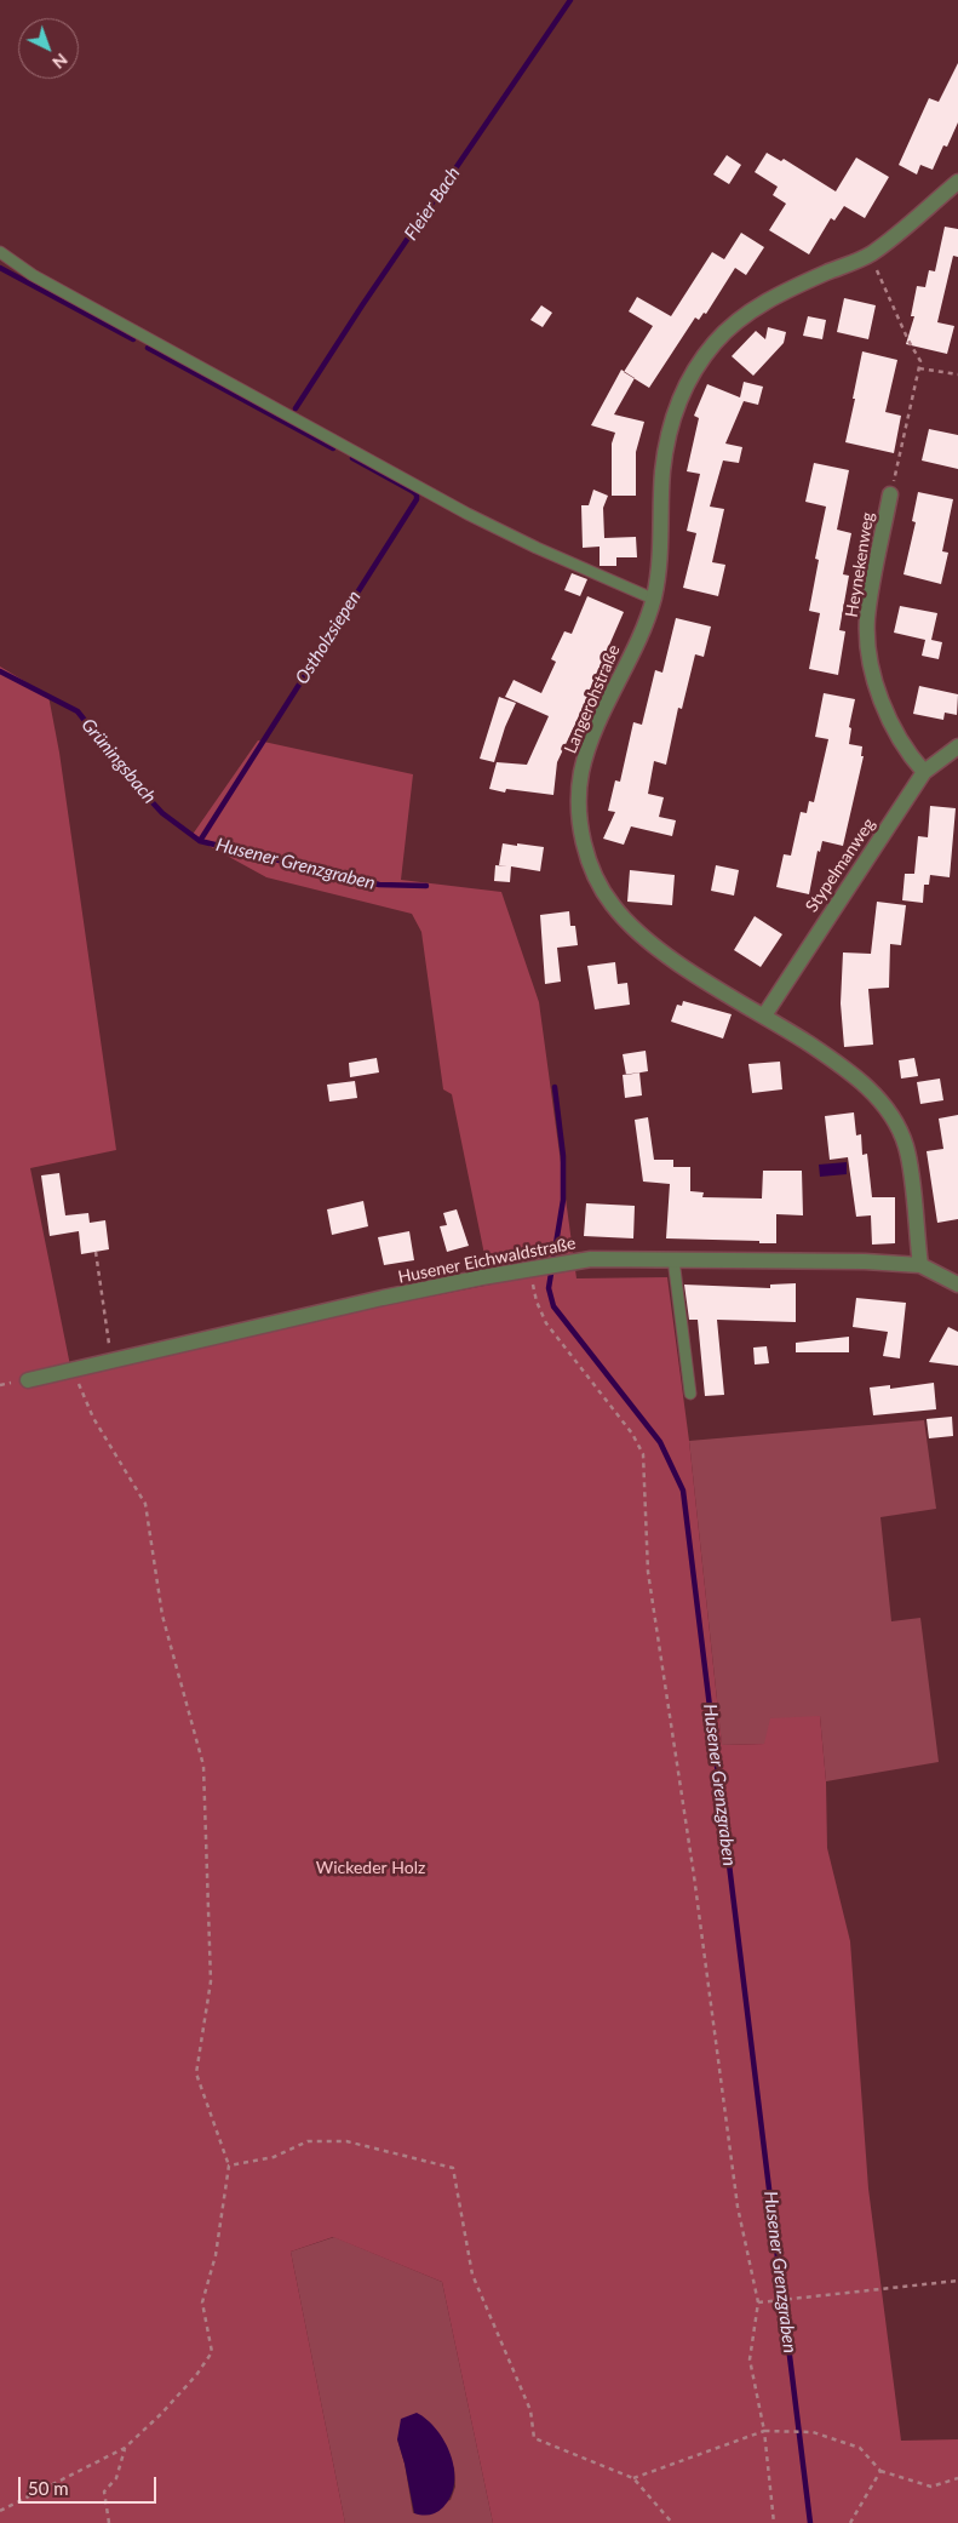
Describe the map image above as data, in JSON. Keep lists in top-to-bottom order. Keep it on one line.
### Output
{"streets":{"street":["Heynekenweg","Langerohstraße","Stypelmanweg","Husener Eichwaldstraße"]},"crossings":[["Heynekenweg","Stypelmanweg"],["Langerohstraße","Stypelmanweg"],["Langerohstraße","Husener Eichwaldstraße"]],"water":["Fleier Bach","Ostholzsiepen","Grüningsbach","Husener Grenzgraben"],"parks":["Wickeder Holz"],"scale_bar":"50 m","north":"bottom right"}
